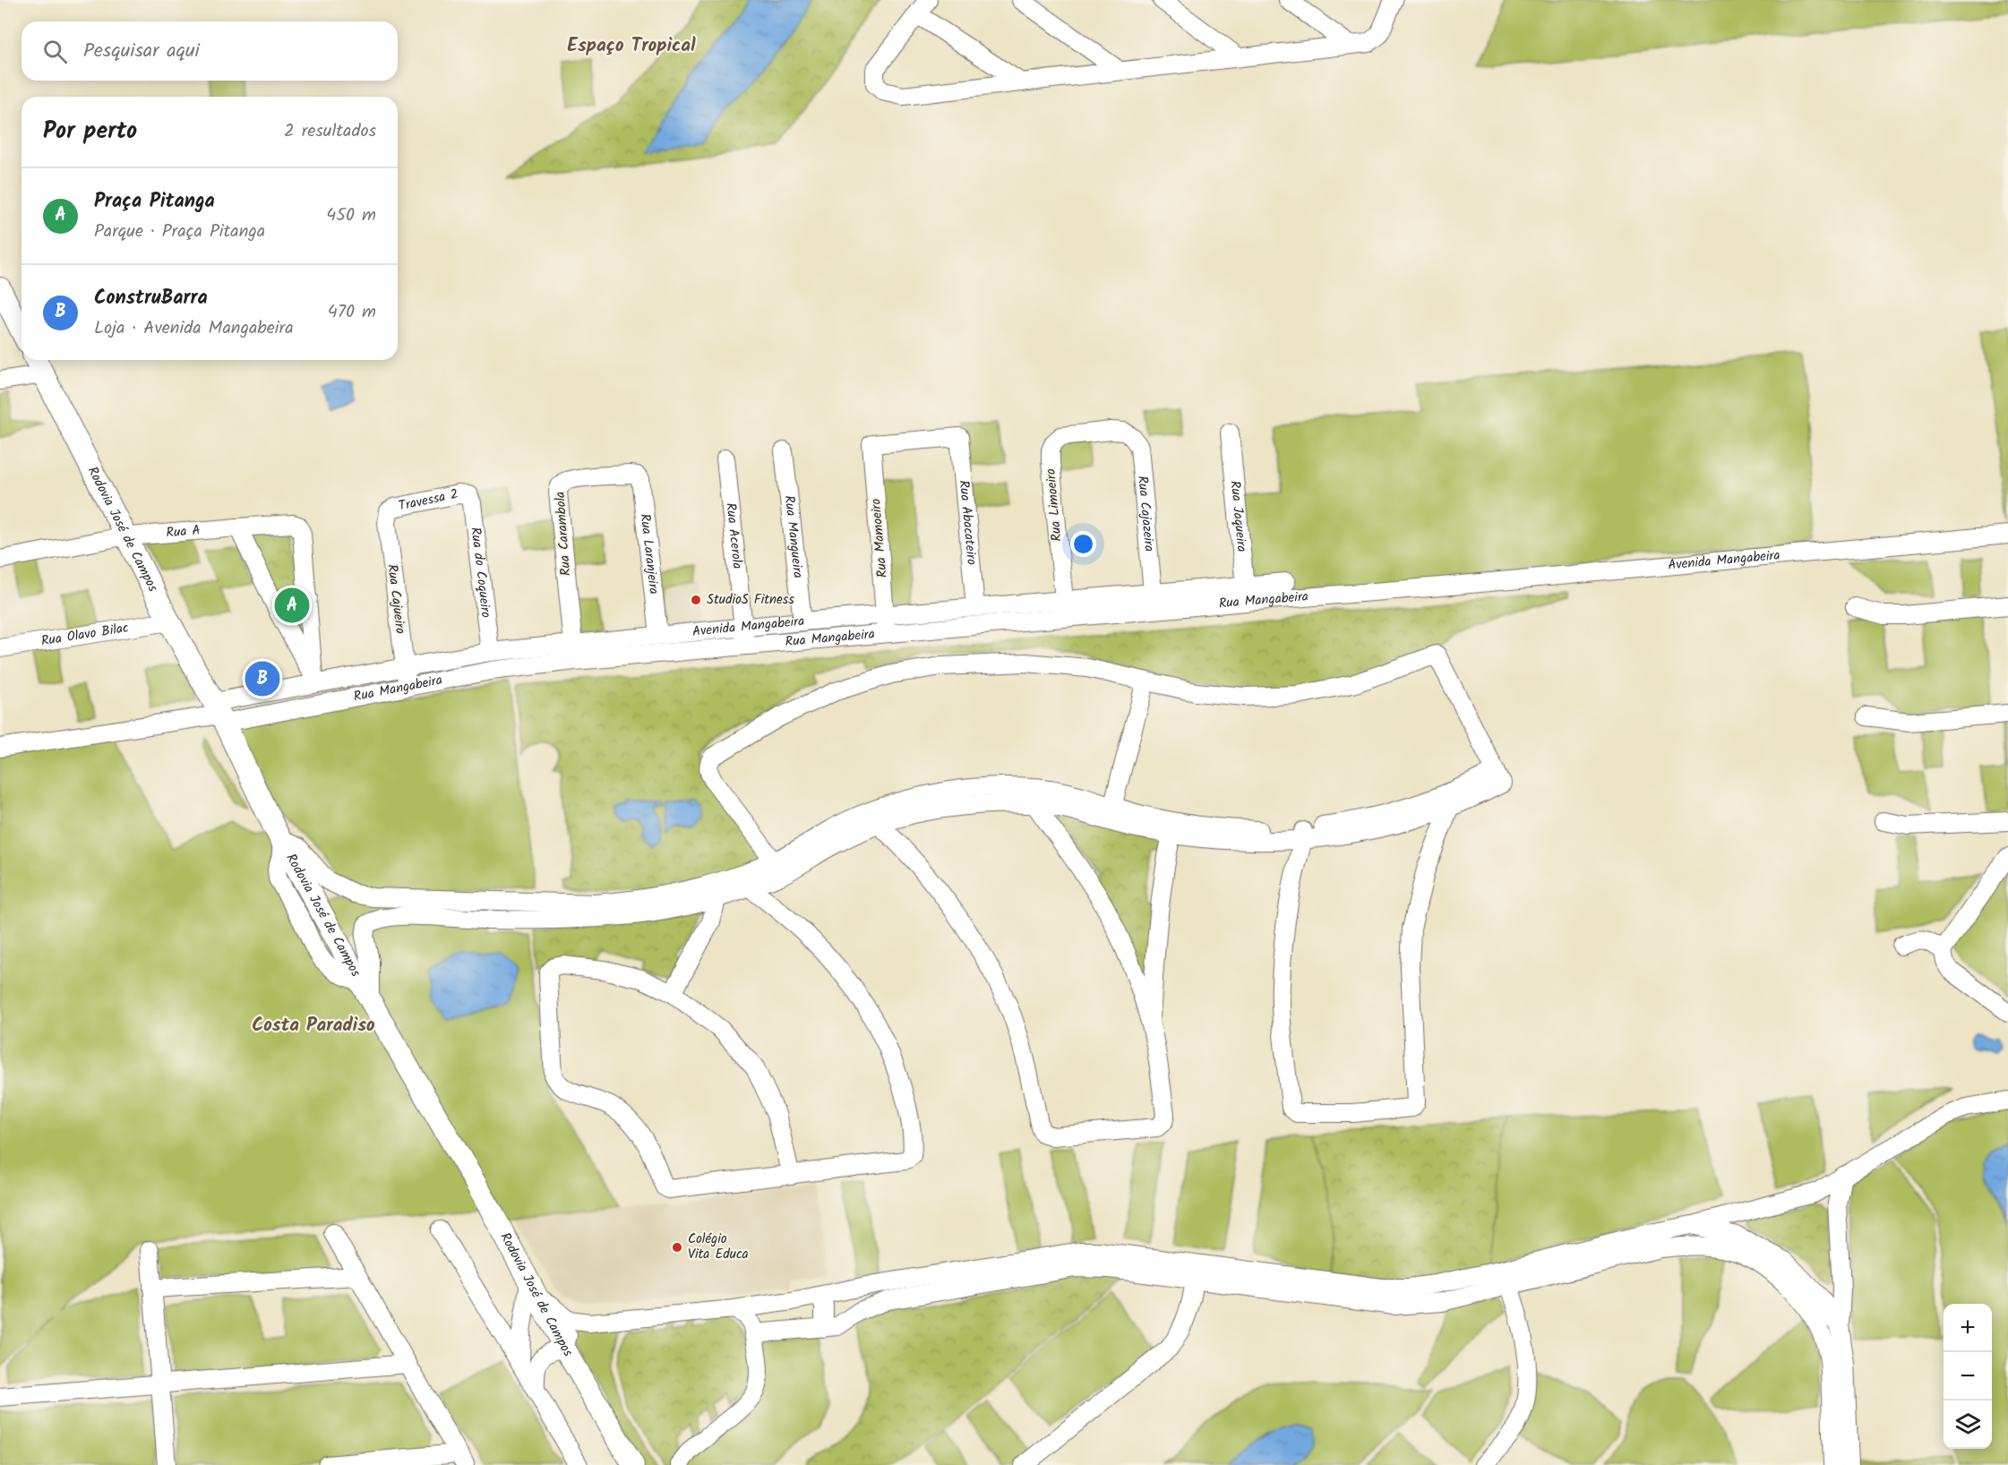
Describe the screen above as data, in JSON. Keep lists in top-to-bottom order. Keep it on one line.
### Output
{"streets":{"main road":["Rodovia José de Campos"],"street":["Travessa 2","Rua Limoeiro","Rua Cajazeira","Rua Jaqueira","Rua Abacateiro","Rua A","Rua Carambola","Rua Acerola","Rua Mangueira","Rua Mamoeiro","Rua Laranjeira","Avenida Mangabeira","Rua do Coqueiro","Rua Cajueiro","Rua Mangabeira","Rua Olavo Bilac"]},"crossings":[["Travessa 2","Rua do Coqueiro"],["Travessa 2","Rua Cajueiro"],["Rua Limoeiro","Rua Cajazeira"],["Rua Limoeiro","Avenida Mangabeira"],["Rua Limoeiro","Rua Mangabeira"],["Rua Cajazeira","Avenida Mangabeira"],["Rua Jaqueira","Avenida Mangabeira"],["Rua Jaqueira","Rua Mangabeira"],["Rua Abacateiro","Rua Mamoeiro"],["Rua Abacateiro","Avenida Mangabeira"],["Rodovia José de Campos","Rua A"],["Rodovia José de Campos","Avenida Mangabeira"],["Rodovia José de Campos","Rua Mangabeira"],["Rodovia José de Campos","Rua Olavo Bilac"],["Rua Carambola","Rua Laranjeira"],["Rua Carambola","Avenida Mangabeira"],["Rua Carambola","Rua Mangabeira"],["Rua Acerola","Avenida Mangabeira"],["Rua Acerola","Rua Mangabeira"],["Rua Mangueira","Avenida Mangabeira"],["Rua Mamoeiro","Avenida Mangabeira"],["Rua Mamoeiro","Rua Mangabeira"],["Rua Laranjeira","Avenida Mangabeira"],["Avenida Mangabeira","Rua do Coqueiro"],["Avenida Mangabeira","Rua Cajueiro"],["Avenida Mangabeira","Rua Mangabeira"],["Rua Cajueiro","Rua Mangabeira"]],"districts":["Espaço Tropical","Costa Paradiso"],"places":["StudioS Fitness","Colégio Vita Educa"],"page":{"search":"Pesquisar aqui","heading":["Por perto","2 resultados"],"list":[{"mark":"A","name":"Praça Pitanga","note":"Parque · Praça Pitanga","value":"450 m"},{"mark":"B","name":"ConstruBarra","note":"Loja · Avenida Mangabeira","value":"470 m"}],"pins":["A","B"],"map_buttons":["+","−"]}}
